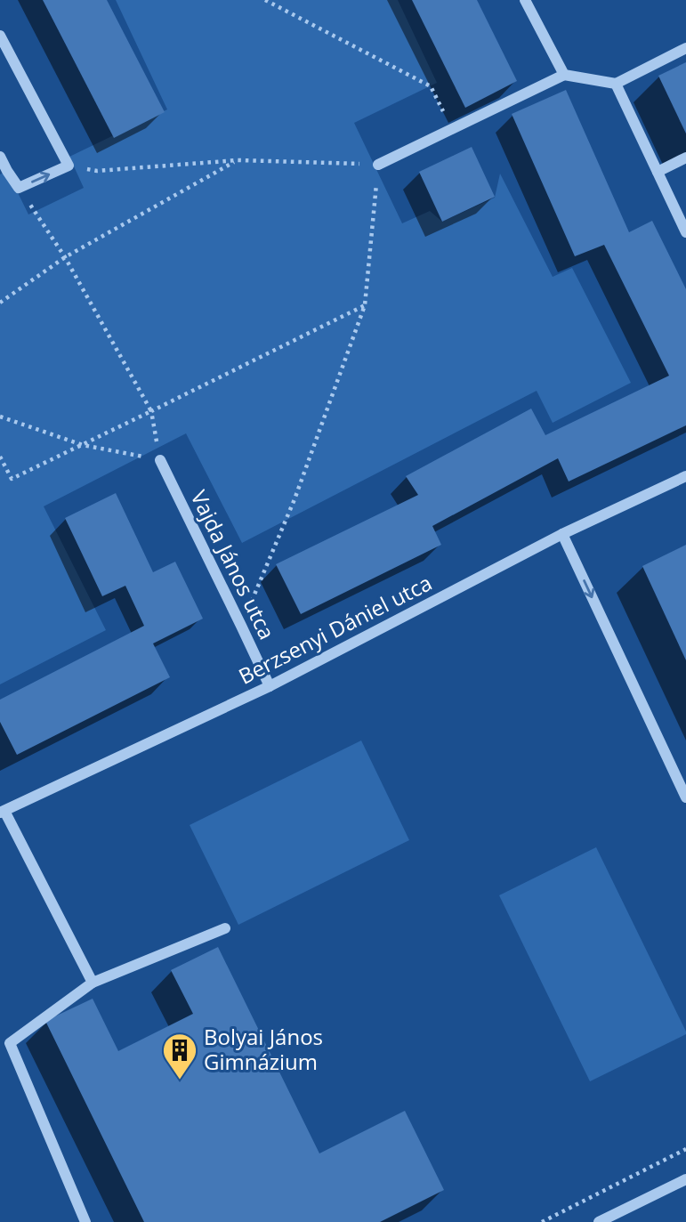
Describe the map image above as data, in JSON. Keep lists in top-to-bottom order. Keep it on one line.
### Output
{"streets":{"street":["Vajda János utca","Berzsenyi Dániel utca"]},"crossings":[["Vajda János utca","Berzsenyi Dániel utca"]],"places":{"building":["Bolyai János Gimnázium"]}}
